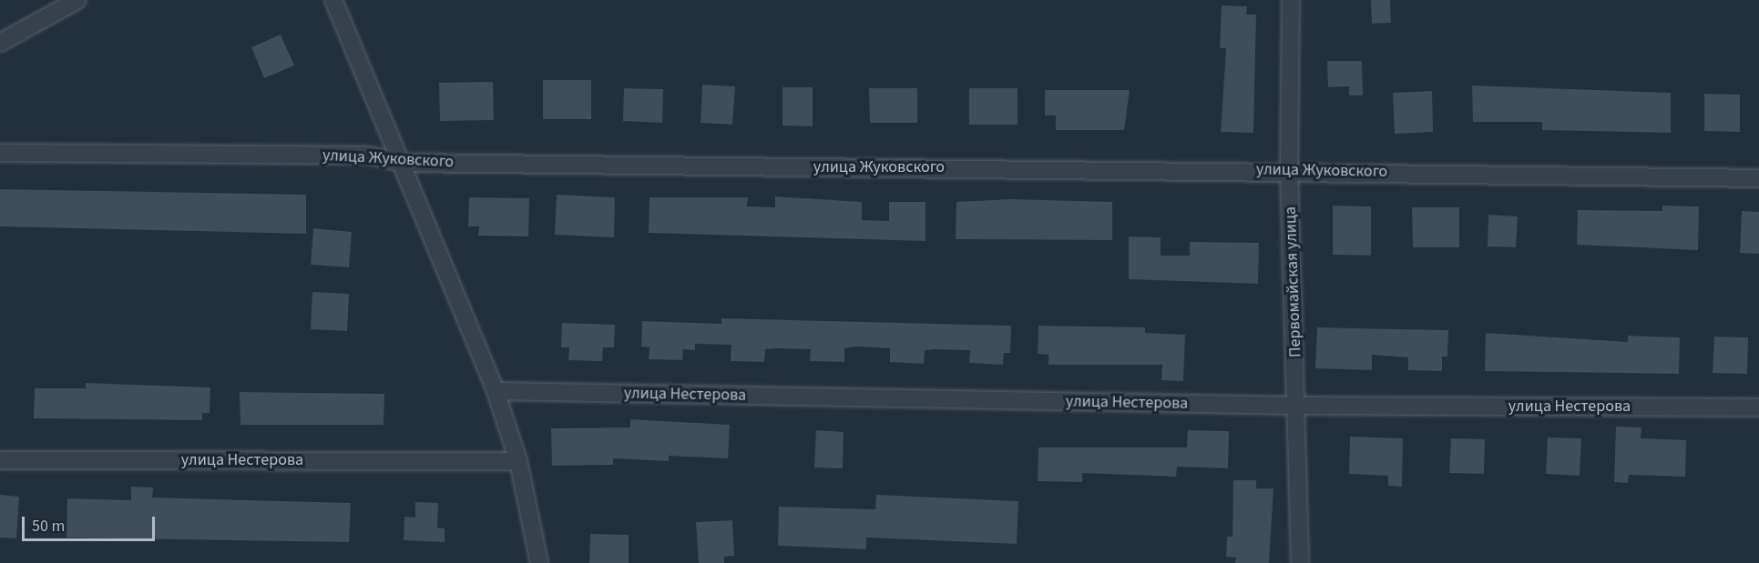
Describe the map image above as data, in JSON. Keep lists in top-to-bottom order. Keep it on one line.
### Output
{"streets":{"street":["улица Жуковского","Первомайская улица","улица Нестерова"]},"crossings":[["улица Жуковского","Первомайская улица"],["Первомайская улица","улица Нестерова"]],"scale_bar":"50 m"}
